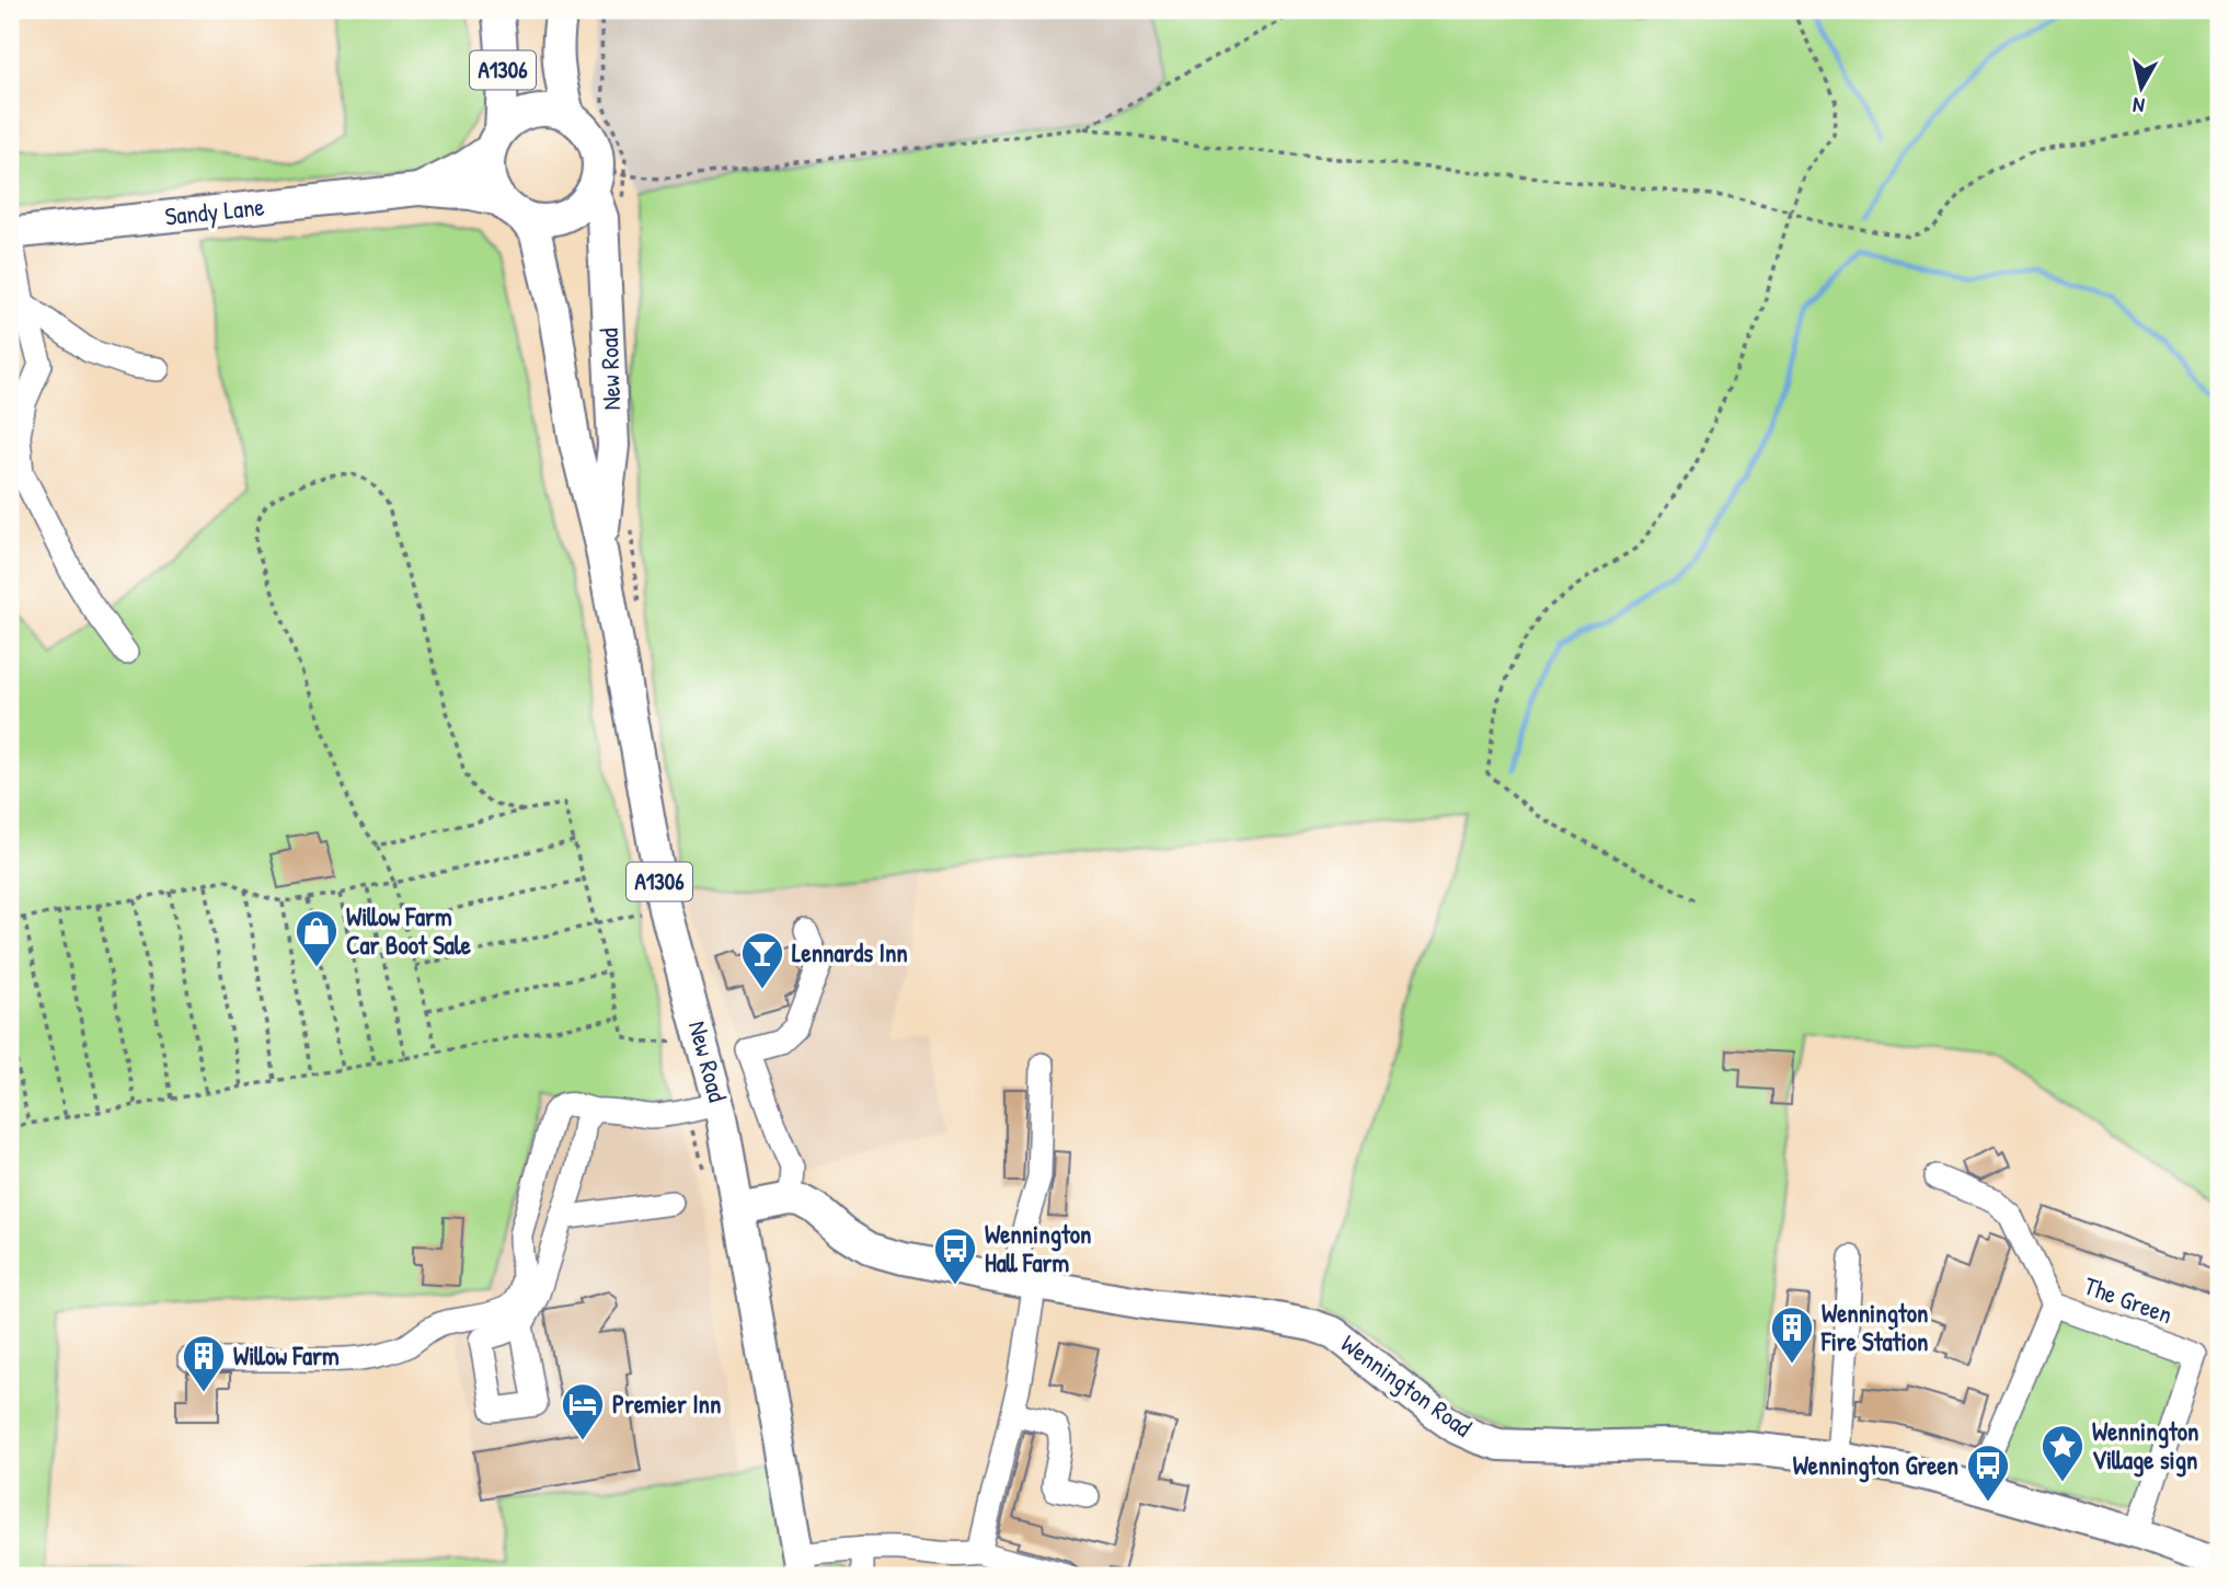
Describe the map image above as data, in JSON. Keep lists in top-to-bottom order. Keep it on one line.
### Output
{"streets":{"main road":["A1306","Sandy Lane","New Road","Wennington Road"],"street":["The Green"]},"crossings":[["A1306","Sandy Lane"],["A1306","New Road"],["Sandy Lane","New Road"],["The Green","Wennington Road"]],"places":{"shop":["Willow Farm Car Boot Sale"],"bar":["Lennards Inn"],"bus stop":["Wennington Hall Farm","Wennington Green"],"building":["Wennington Fire Station","Willow Farm"],"hotel":["Premier Inn"],"place":["Wennington Village sign"]},"north":"bottom"}
